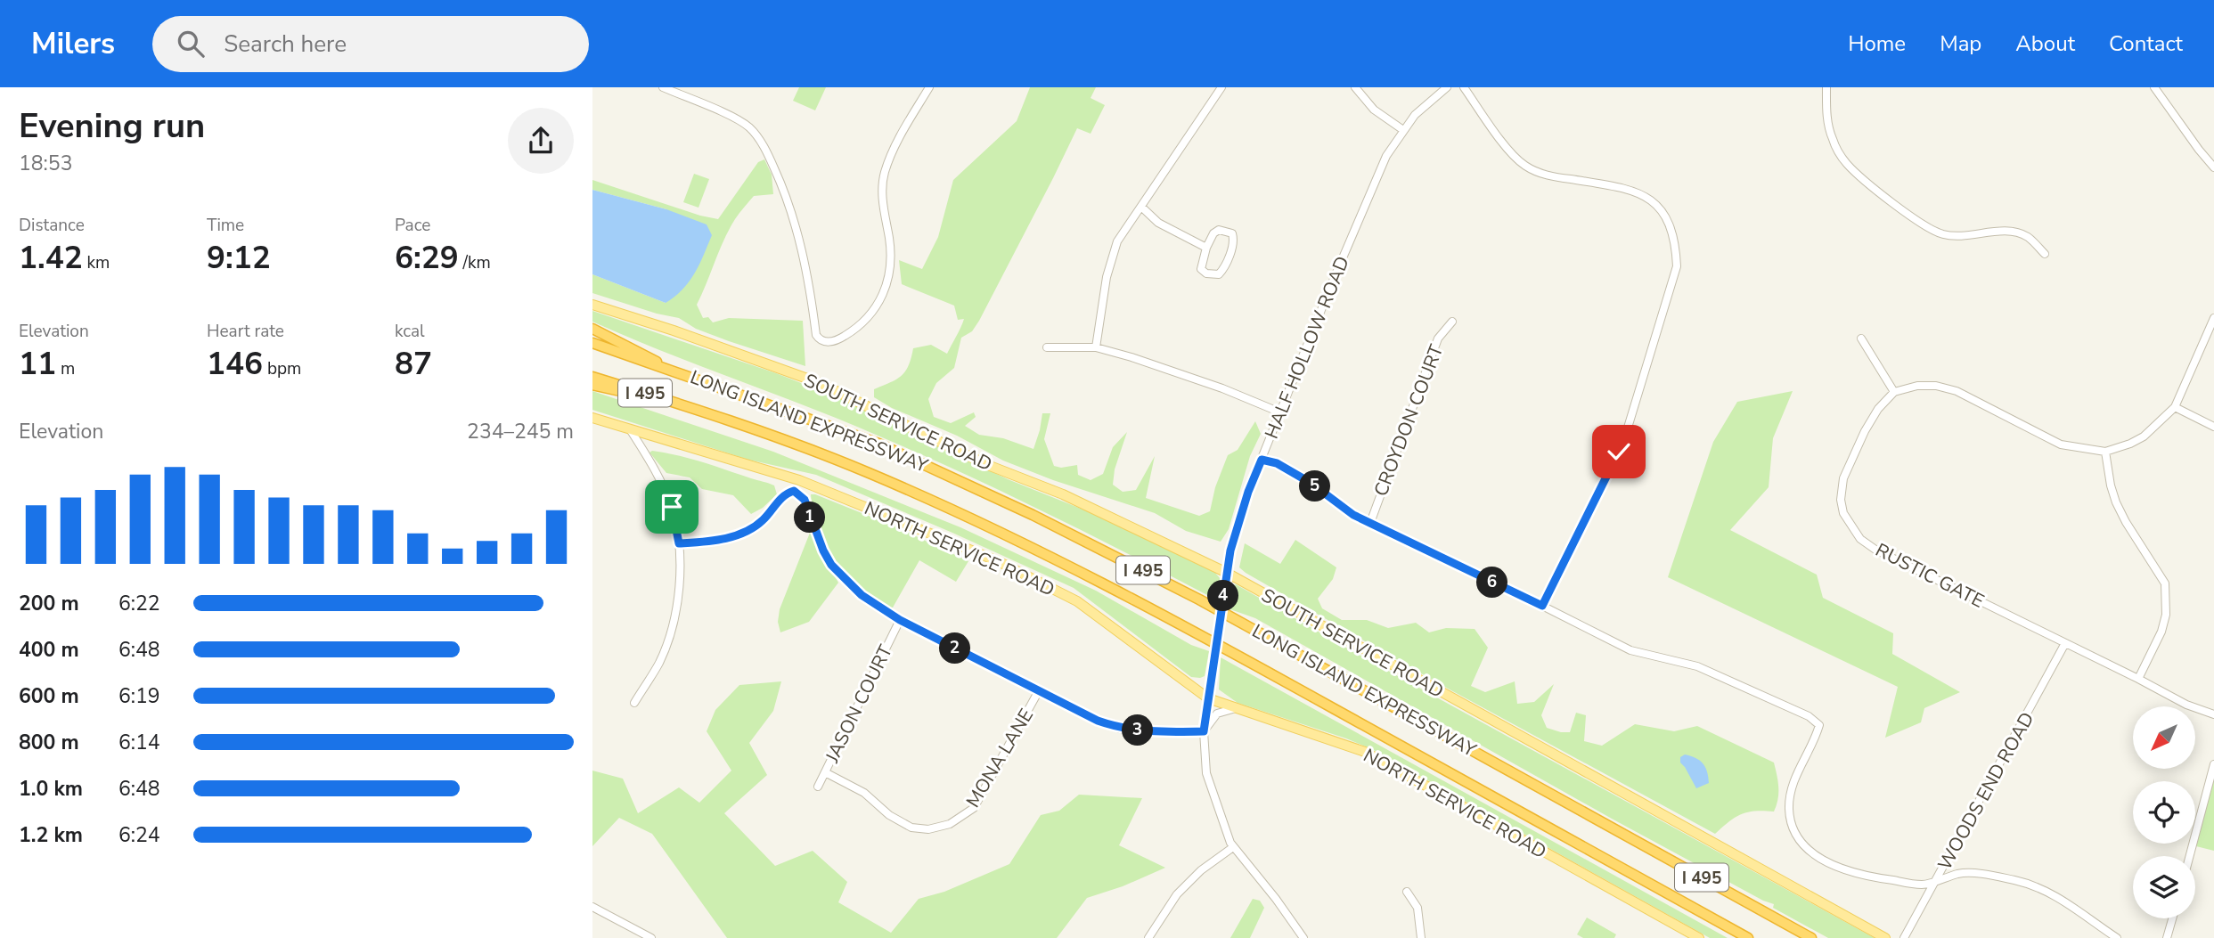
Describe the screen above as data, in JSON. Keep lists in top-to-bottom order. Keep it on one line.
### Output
{"streets":{"highway":["I 495","LONG ISLAND EXPRESSWAY"],"main road":["SOUTH SERVICE ROAD","NORTH SERVICE ROAD"],"street":["HALF HOLLOW ROAD","CROYDON COURT","RUSTIC GATE","JASON COURT","MONA LANE","WOODS END ROAD"]},"crossings":[["HALF HOLLOW ROAD","SOUTH SERVICE ROAD"],["HALF HOLLOW ROAD","NORTH SERVICE ROAD"],["RUSTIC GATE","WOODS END ROAD"],["JASON COURT","MONA LANE"]],"north":"bottom left","page":{"header":"Milers","search":"Search here","nav":["Home","Map","About","Contact"],"heading":["Evening run","18:53"],"stats":[["Distance","1.42 km"],["Time","9:12"],["Pace","6:29 /km"],["Elevation","11 m"],["Heart rate","146 bpm"],["kcal","87"]],"chart":["Elevation","234–245 m"],"pins":["5","1","6","4","2","3"],"list":[{"name":"200 m","note":"6:22"},{"name":"400 m","note":"6:48"},{"name":"600 m","note":"6:19"},{"name":"800 m","note":"6:14"},{"name":"1.0 km","note":"6:48"},{"name":"1.2 km","note":"6:24"}]}}
